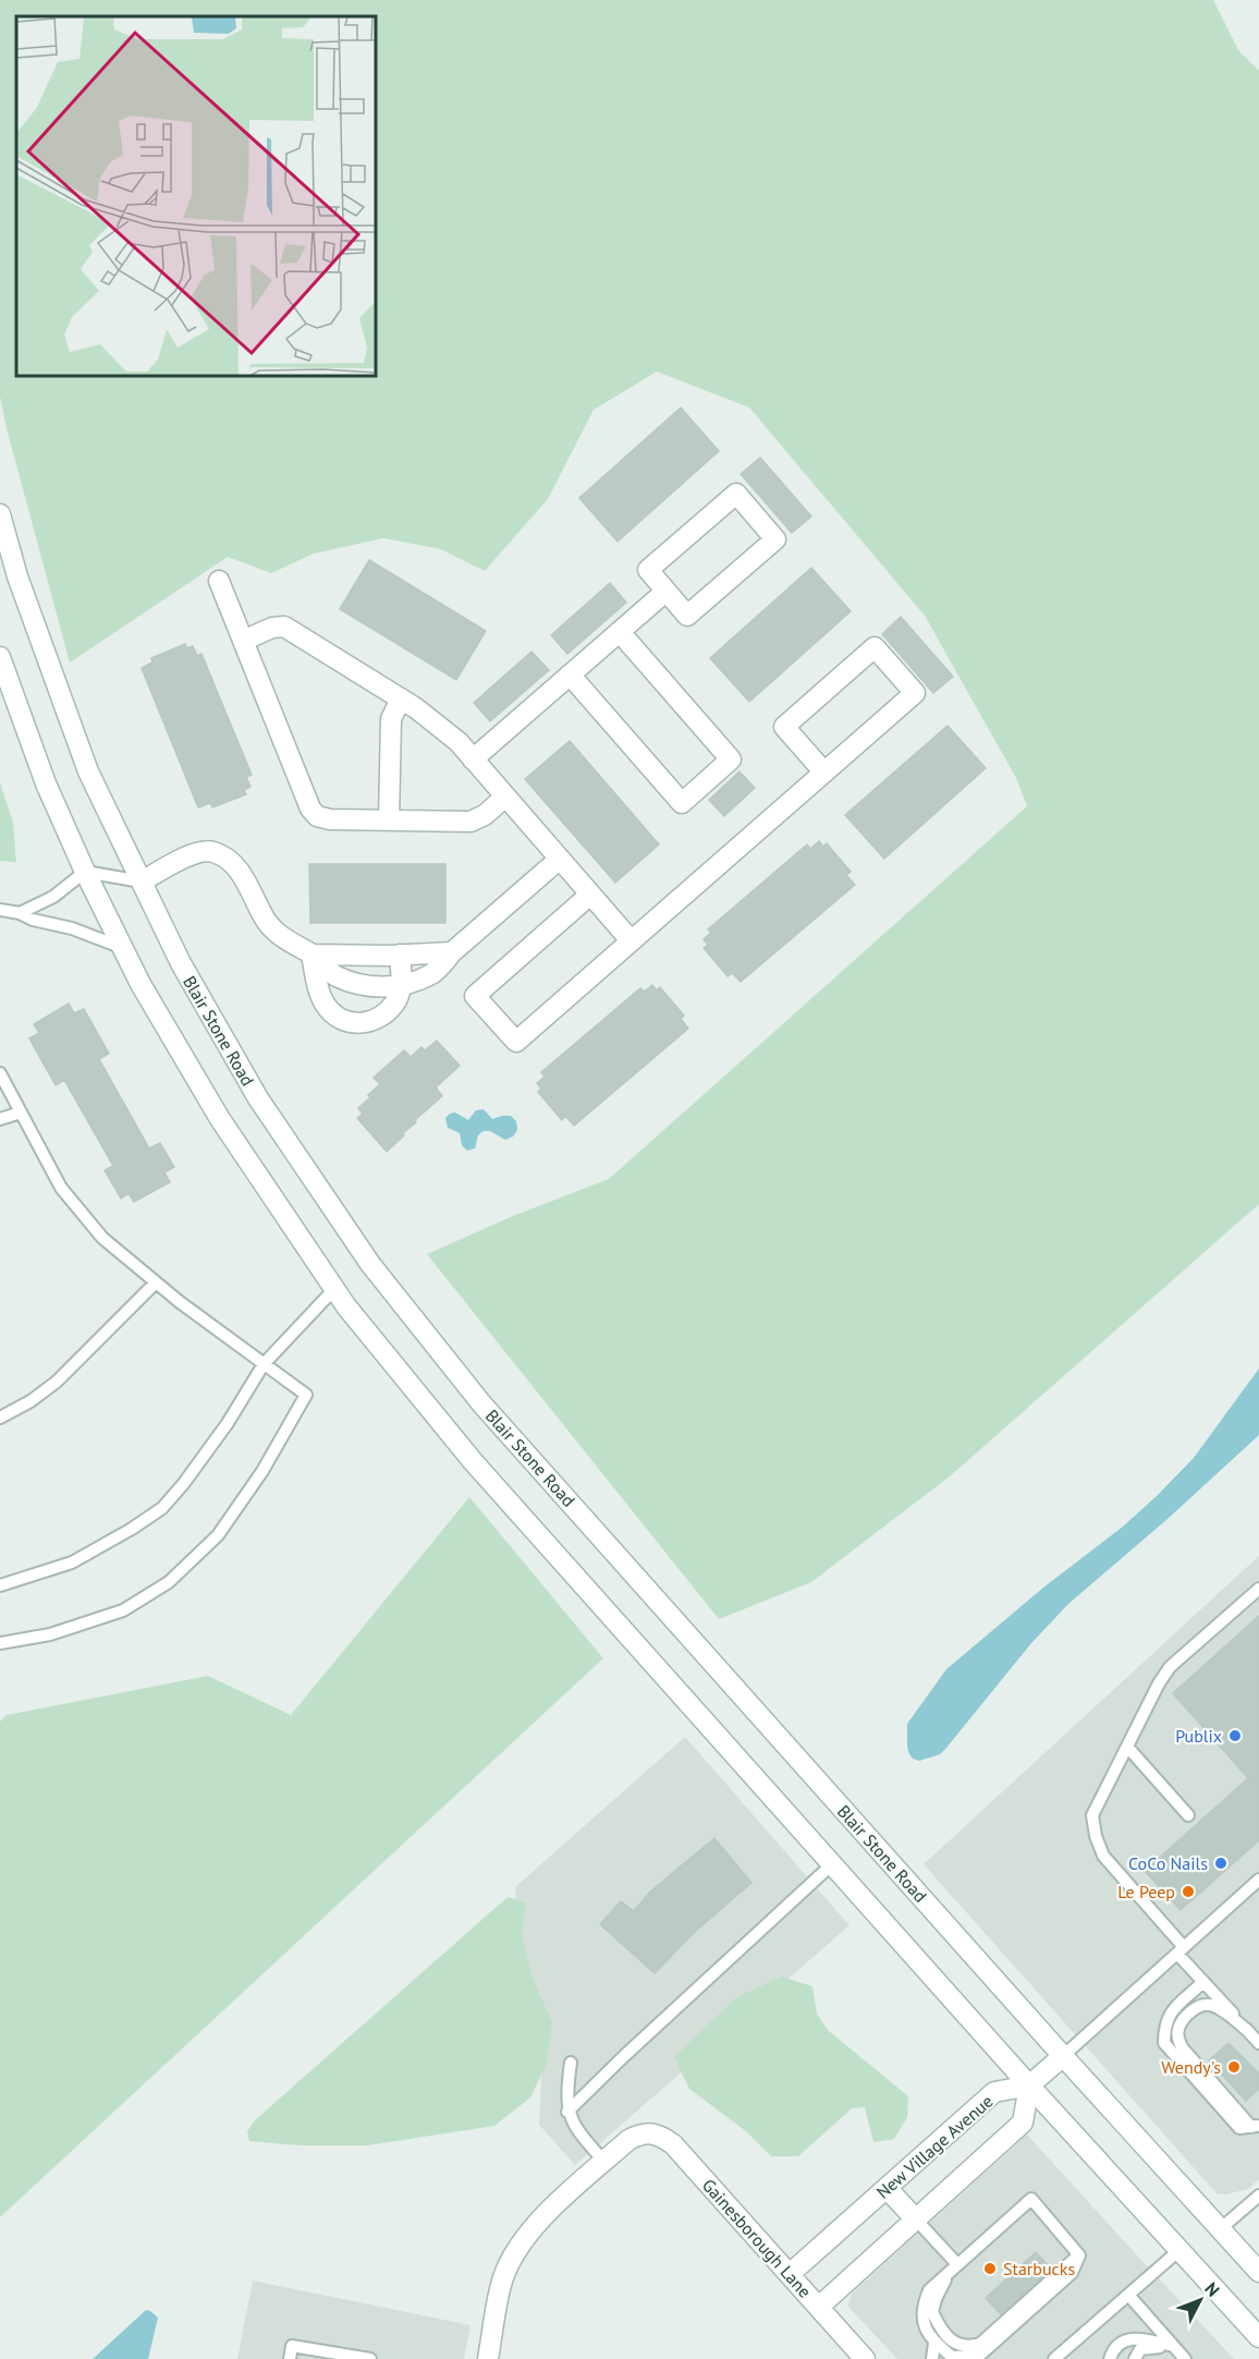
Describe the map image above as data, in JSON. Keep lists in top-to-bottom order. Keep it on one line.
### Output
{"streets":{"street":["Blair Stone Road","New Village Avenue","Gainesborough Lane"]},"crossings":[["New Village Avenue","Gainesborough Lane"]],"places":["Publix","CoCo Nails","Le Peep","Wendy's","Starbucks"],"north":"top right"}
